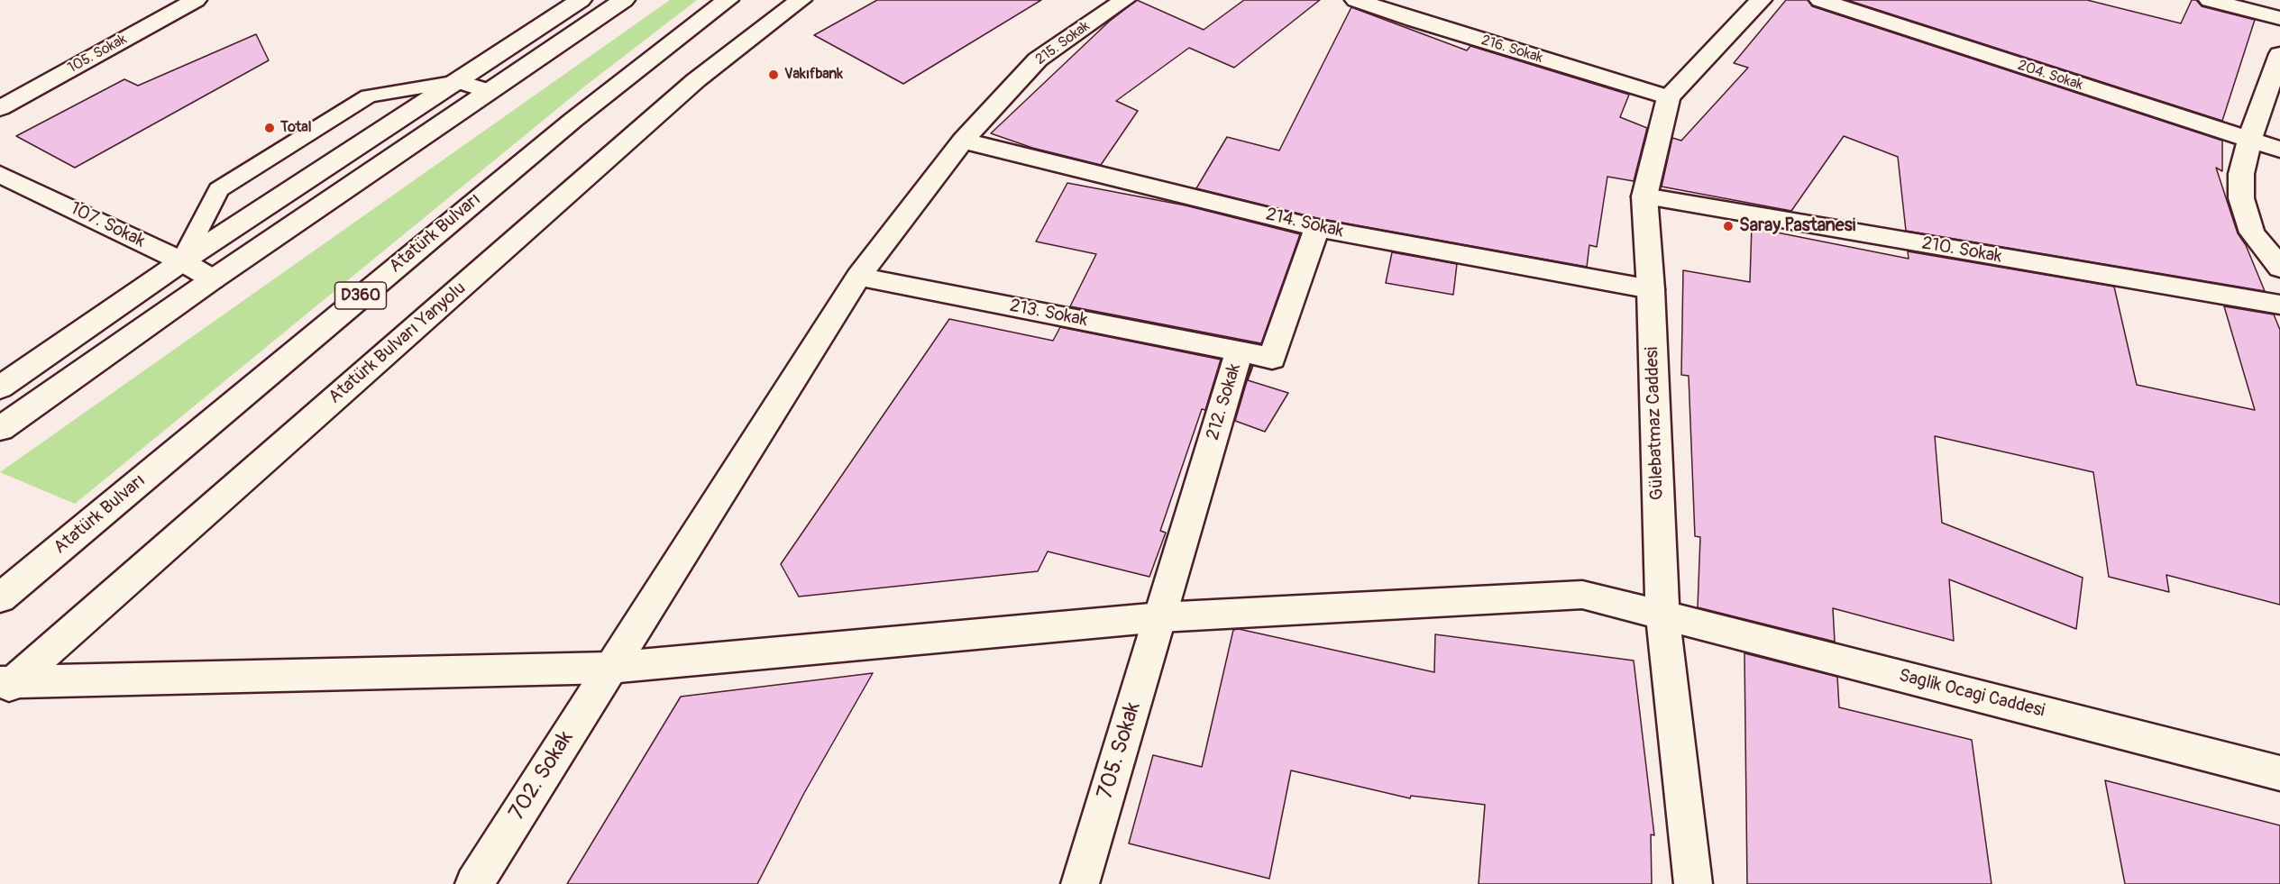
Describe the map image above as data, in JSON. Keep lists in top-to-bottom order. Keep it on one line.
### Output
{"streets":{"main road":["215. Sokak","216. Sokak","105. Sokak","204. Sokak","214. Sokak","107. Sokak","Atatürk Bulvarı","210. Sokak","D360","213. Sokak","Atatürk Bulvarı Yanyolu","212. Sokak","Gülebatmaz Caddesi","Saglik Ocagi Caddesi","705. Sokak","702. Sokak"]},"crossings":[["215. Sokak","214. Sokak"],["215. Sokak","213. Sokak"],["215. Sokak","702. Sokak"],["216. Sokak","Gülebatmaz Caddesi"],["214. Sokak","212. Sokak"],["214. Sokak","Gülebatmaz Caddesi"],["210. Sokak","Gülebatmaz Caddesi"],["213. Sokak","212. Sokak"],["213. Sokak","702. Sokak"],["Atatürk Bulvarı Yanyolu","Saglik Ocagi Caddesi"],["212. Sokak","Saglik Ocagi Caddesi"],["212. Sokak","705. Sokak"],["Gülebatmaz Caddesi","Saglik Ocagi Caddesi"],["Saglik Ocagi Caddesi","705. Sokak"],["Saglik Ocagi Caddesi","702. Sokak"]],"places":["Vakıfbank","Total","Saray Pastanesi"]}
